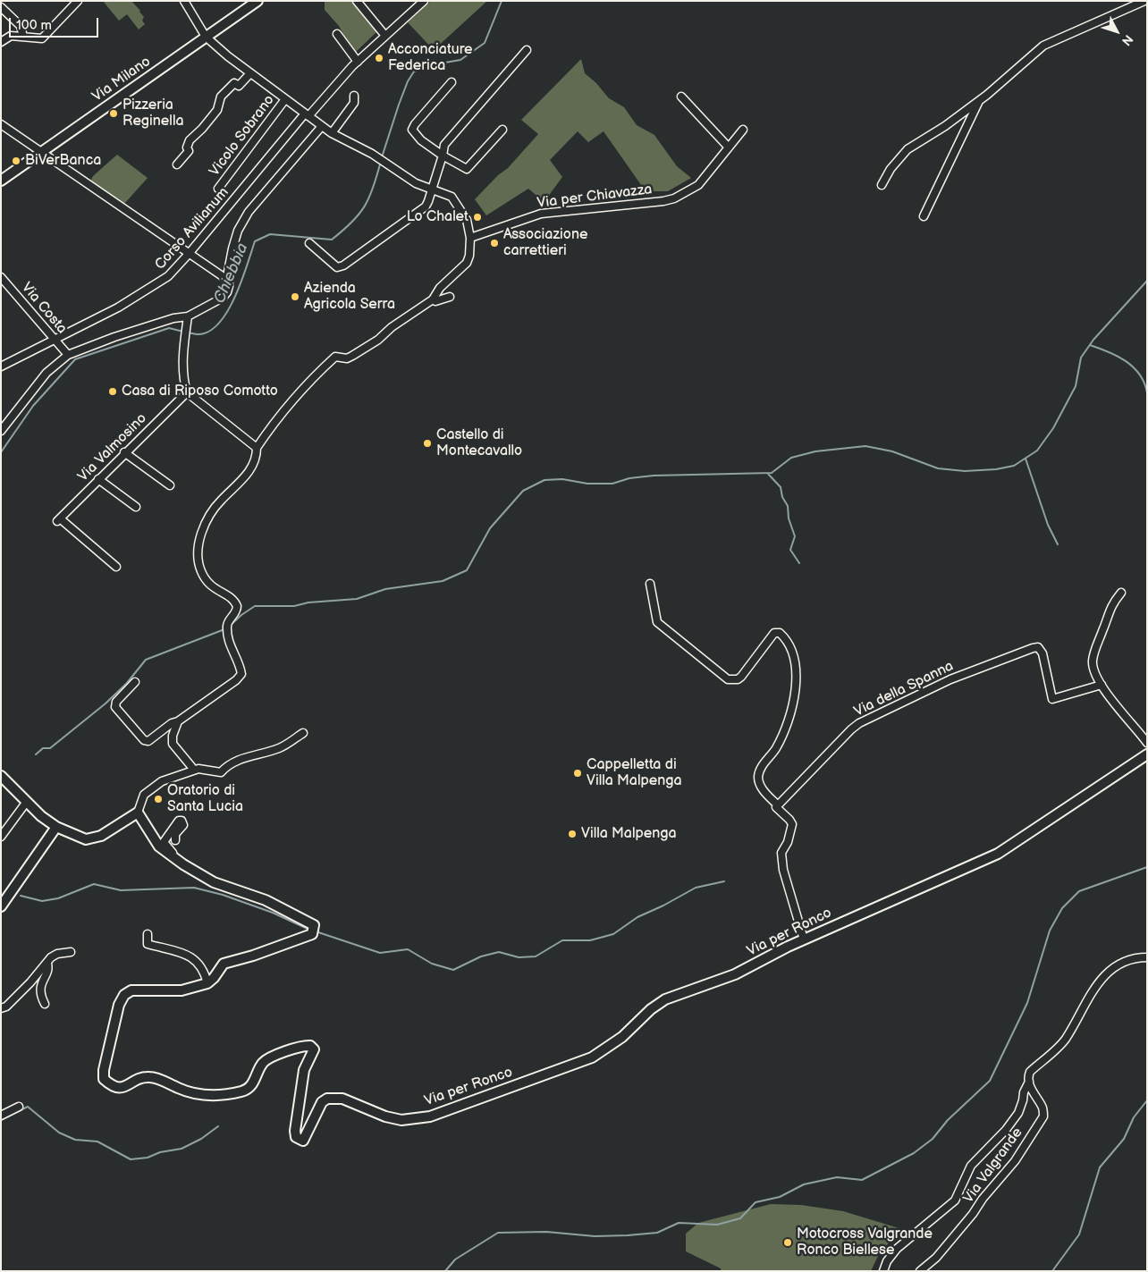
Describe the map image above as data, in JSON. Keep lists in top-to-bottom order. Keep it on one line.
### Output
{"streets":{"street":["Via Milano","Vicolo Sobrano","Via per Chiavazza","Corso Avilianum","Via Costa","Via Valmosino","Via della Spanna","Via per Ronco","Via Valgrande"]},"crossings":[["Corso Avilianum","Via Costa"]],"water":["Chiebbia"],"places":["Acconciature Federica","Pizzeria Reginella","BiVerBanca","Lo Chalet","Associazione carrettieri","Azienda Agricola Serra","Casa di Riposo Comotto","Castello di Montecavallo","Cappelletta di Villa Malpenga","Oratorio di Santa Lucia","Villa Malpenga","Motocross Valgrande Ronco Biellese"],"scale_bar":"100 m","north":"bottom right"}
